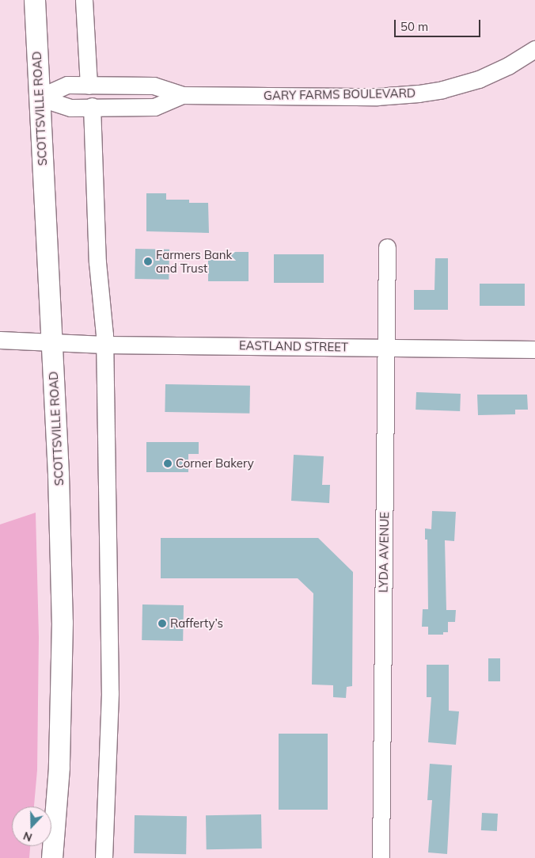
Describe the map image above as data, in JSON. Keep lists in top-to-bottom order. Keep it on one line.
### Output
{"streets":{"main road":["SCOTTSVILLE ROAD"],"street":["GARY FARMS BOULEVARD","EASTLAND STREET","LYDA AVENUE"]},"crossings":[["GARY FARMS BOULEVARD","SCOTTSVILLE ROAD"],["SCOTTSVILLE ROAD","EASTLAND STREET"],["EASTLAND STREET","LYDA AVENUE"]],"places":["Farmers Bank and Trust","Corner Bakery","Rafferty’s"],"scale_bar":"50 m","north":"bottom"}
